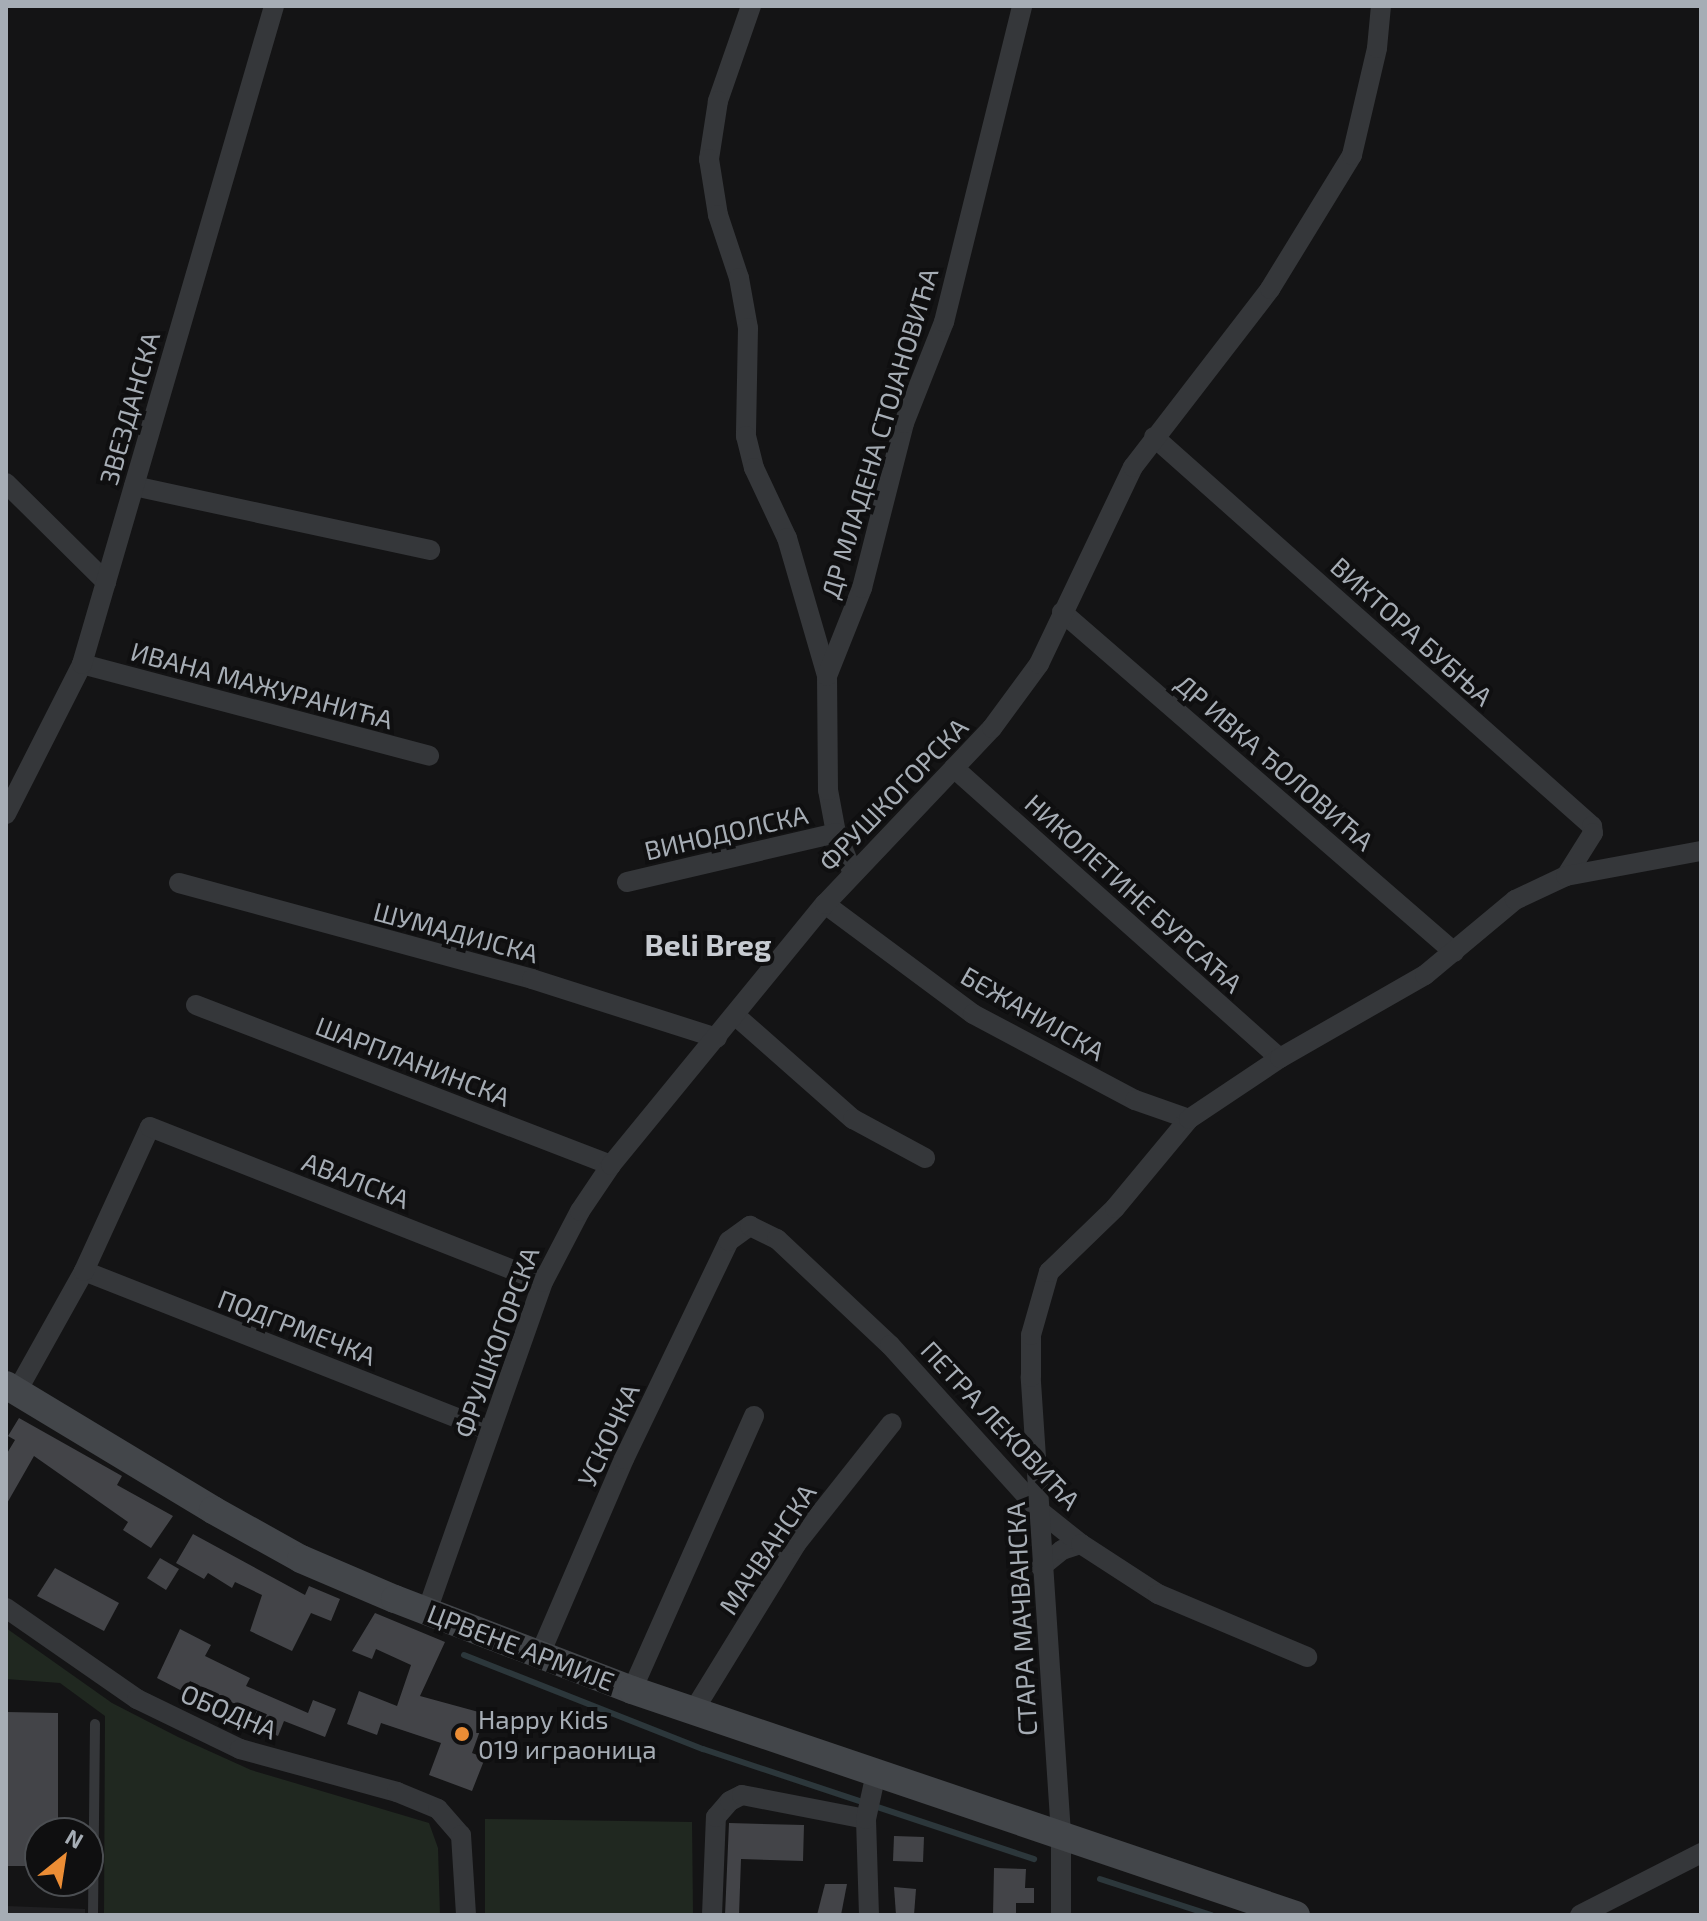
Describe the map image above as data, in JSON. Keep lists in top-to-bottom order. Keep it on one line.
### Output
{"streets":{"main road":["ЦРВЕНЕ АРМИЈЕ"],"street":["ЗВЕЗДАНСКА","ДР МЛАДЕНА СТОЈАНОВИЋА","ВИКТОРА БУБЊА","ИВАНА МАЖУРАНИЋА","ДР ИВКА ЂОЛОВИЋА","ФРУШКОГОРСКА","ВИНОДОЛСКА","НИКОЛЕТИНЕ БУРСАЋА","ШУМАДИЈСКА","БЕЖАНИЈСКА","ШАРПЛАНИНСКА","АВАЛСКА","ПОДГРМЕЧКА","ПЕТРА ЛЕКОВИЋА","УСКОЧКА","МАЧВАНСКА","СТАРА МАЧВАНСКА","ОБОДНА"]},"crossings":[["ЗВЕЗДАНСКА","ИВАНА МАЖУРАНИЋА"],["ДР МЛАДЕНА СТОЈАНОВИЋА","ФРУШКОГОРСКА"],["ДР МЛАДЕНА СТОЈАНОВИЋА","ВИНОДОЛСКА"],["ВИКТОРА БУБЊА","ФРУШКОГОРСКА"],["ВИКТОРА БУБЊА","СТАРА МАЧВАНСКА"],["ДР ИВКА ЂОЛОВИЋА","ФРУШКОГОРСКА"],["ДР ИВКА ЂОЛОВИЋА","СТАРА МАЧВАНСКА"],["ФРУШКОГОРСКА","НИКОЛЕТИНЕ БУРСАЋА"],["ФРУШКОГОРСКА","ШУМАДИЈСКА"],["ФРУШКОГОРСКА","БЕЖАНИЈСКА"],["ФРУШКОГОРСКА","ШАРПЛАНИНСКА"],["ФРУШКОГОРСКА","АВАЛСКА"],["ФРУШКОГОРСКА","ПОДГРМЕЧКА"],["ФРУШКОГОРСКА","ЦРВЕНЕ АРМИЈЕ"],["НИКОЛЕТИНЕ БУРСАЋА","СТАРА МАЧВАНСКА"],["БЕЖАНИЈСКА","СТАРА МАЧВАНСКА"],["АВАЛСКА","ПОДГРМЕЧКА"],["ПЕТРА ЛЕКОВИЋА","УСКОЧКА"],["ПЕТРА ЛЕКОВИЋА","СТАРА МАЧВАНСКА"],["УСКОЧКА","ЦРВЕНЕ АРМИЈЕ"],["МАЧВАНСКА","ЦРВЕНЕ АРМИЈЕ"],["СТАРА МАЧВАНСКА","ЦРВЕНЕ АРМИЈЕ"]],"districts":["Beli Breg"],"places":["Happy Kids 019 играоница"],"north":"top right"}
